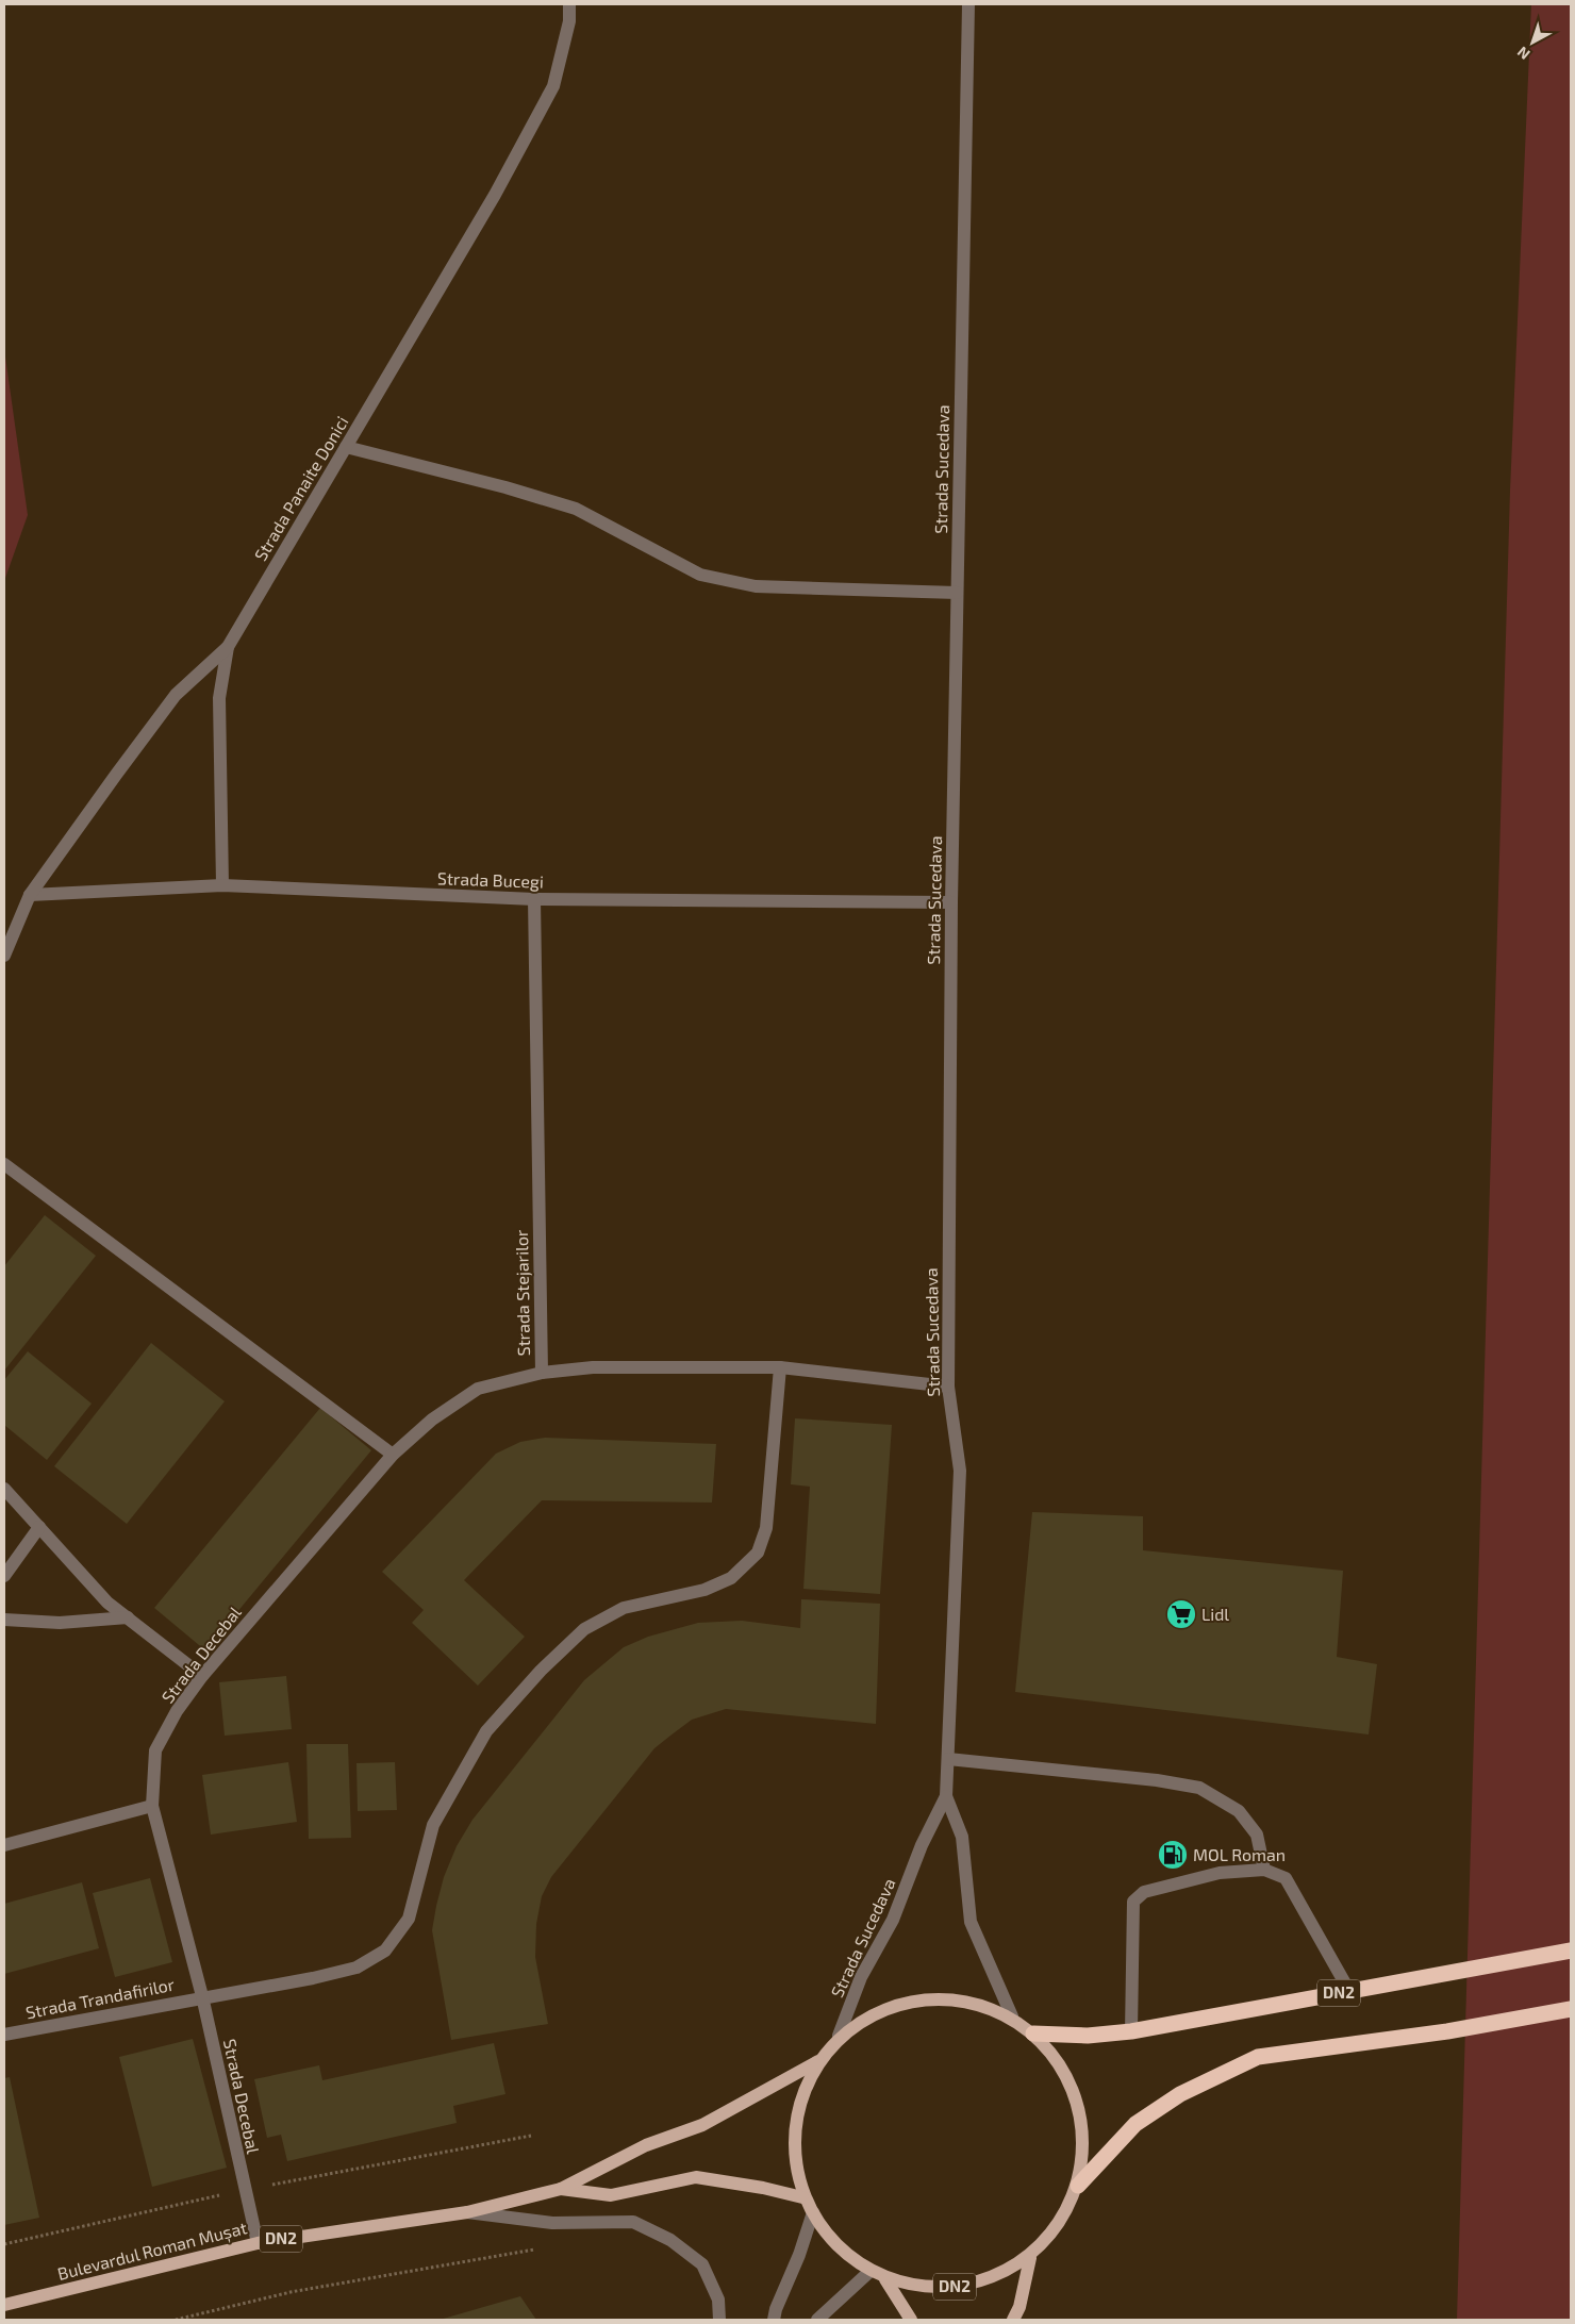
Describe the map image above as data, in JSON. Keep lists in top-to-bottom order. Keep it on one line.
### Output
{"streets":{"highway":["DN2"],"main road":["Bulevardul Roman Mușat"],"street":["Strada Sucedava","Strada Panaite Donici","Strada Bucegi","Strada Stejarilor","Strada Decebal","Strada Trandafirilor"]},"crossings":[["Strada Sucedava","Strada Bucegi"],["Strada Sucedava","Strada Stejarilor"],["Strada Sucedava","DN2"],["Strada Panaite Donici","Strada Bucegi"],["Strada Bucegi","Strada Stejarilor"],["Strada Stejarilor","Strada Decebal"],["Strada Stejarilor","Strada Trandafirilor"],["Strada Decebal","Strada Trandafirilor"],["Strada Decebal","Bulevardul Roman Mușat"],["DN2","Bulevardul Roman Mușat"]],"places":{"supermarket":["Lidl"],"fuel station":["MOL Roman"]},"north":"bottom left"}
